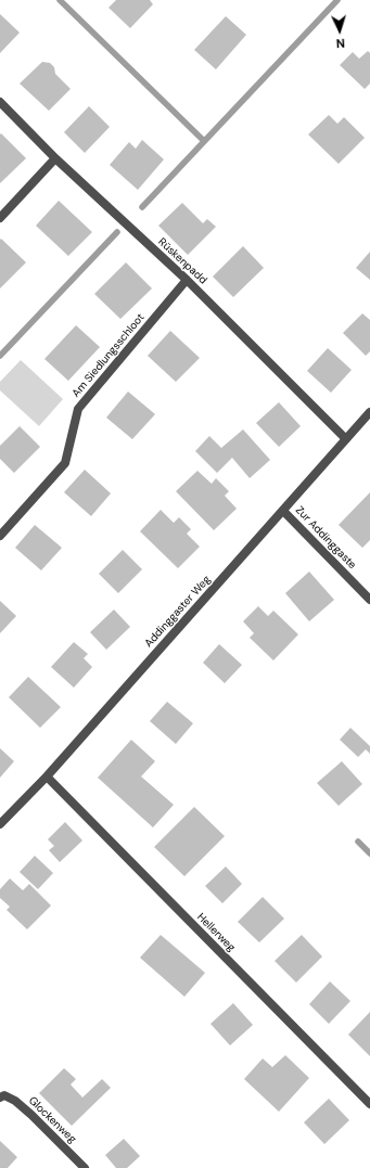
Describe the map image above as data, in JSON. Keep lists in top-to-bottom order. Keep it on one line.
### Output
{"streets":{"street":["Rüskenpadd","Am Siedlungsschloot","Zur Addinggaste","Addinggaster Weg","Hellerweg","Glockenweg"]},"crossings":[["Rüskenpadd","Am Siedlungsschloot"],["Rüskenpadd","Addinggaster Weg"],["Zur Addinggaste","Addinggaster Weg"],["Addinggaster Weg","Hellerweg"]],"north":"bottom"}
